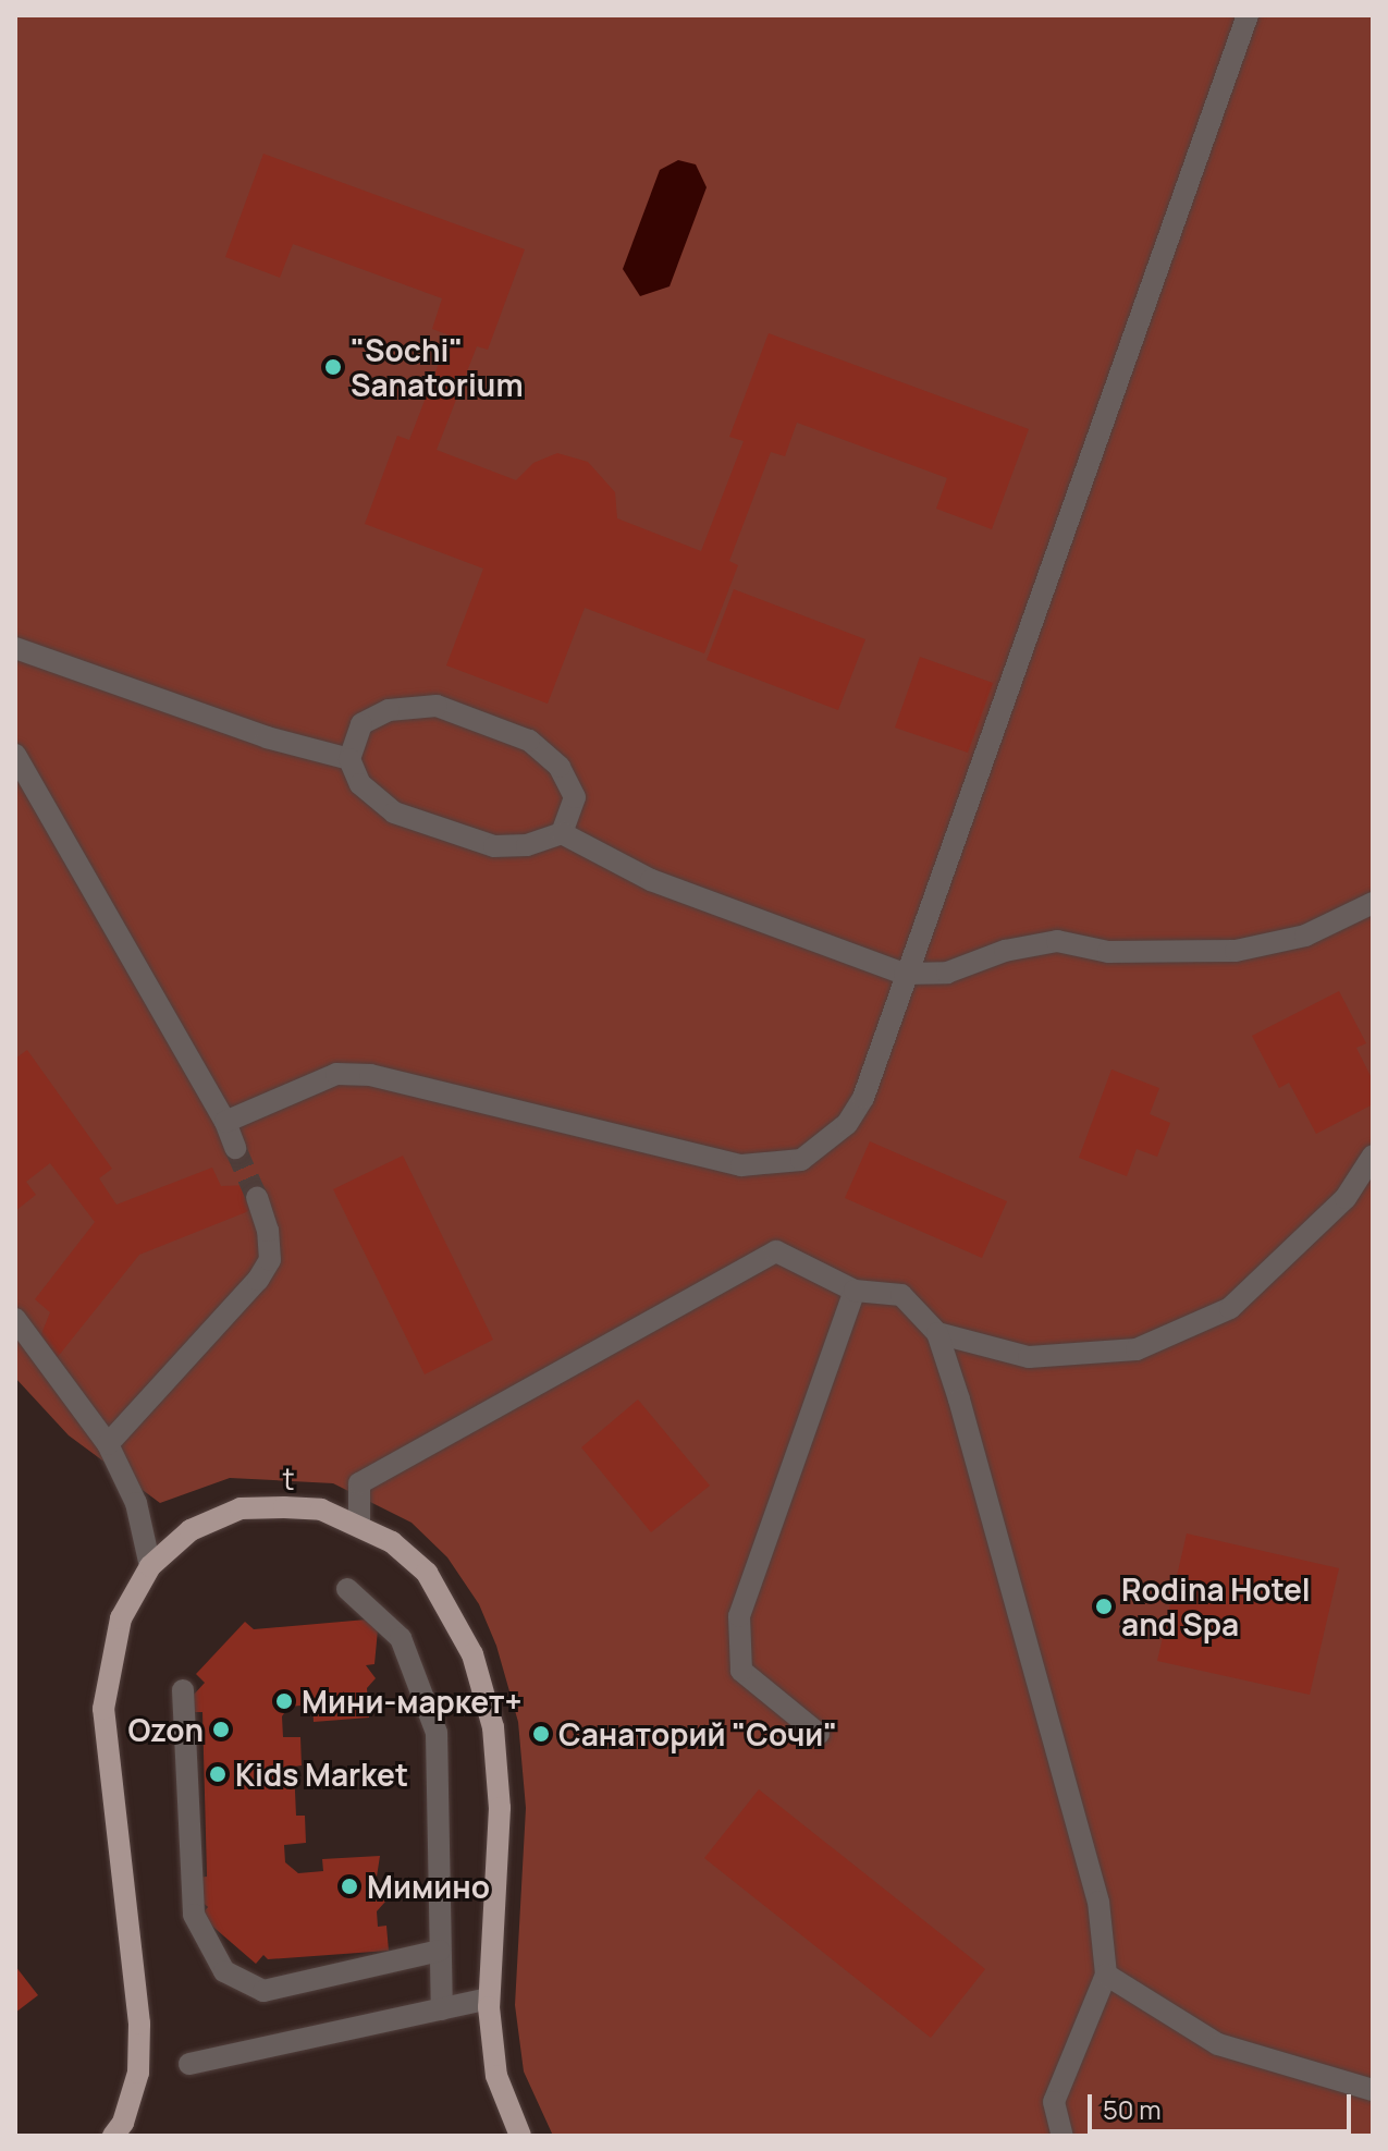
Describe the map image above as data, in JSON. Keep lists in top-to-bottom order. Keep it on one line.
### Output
{"streets":{"main road":["t"]},"places":["\"Sochi\" Sanatorium","Rodina Hotel and Spa","Мини-маркет+","Ozon","Санаторий \"Сочи\"","Kids Market","Мимино"],"scale_bar":"50 m"}
